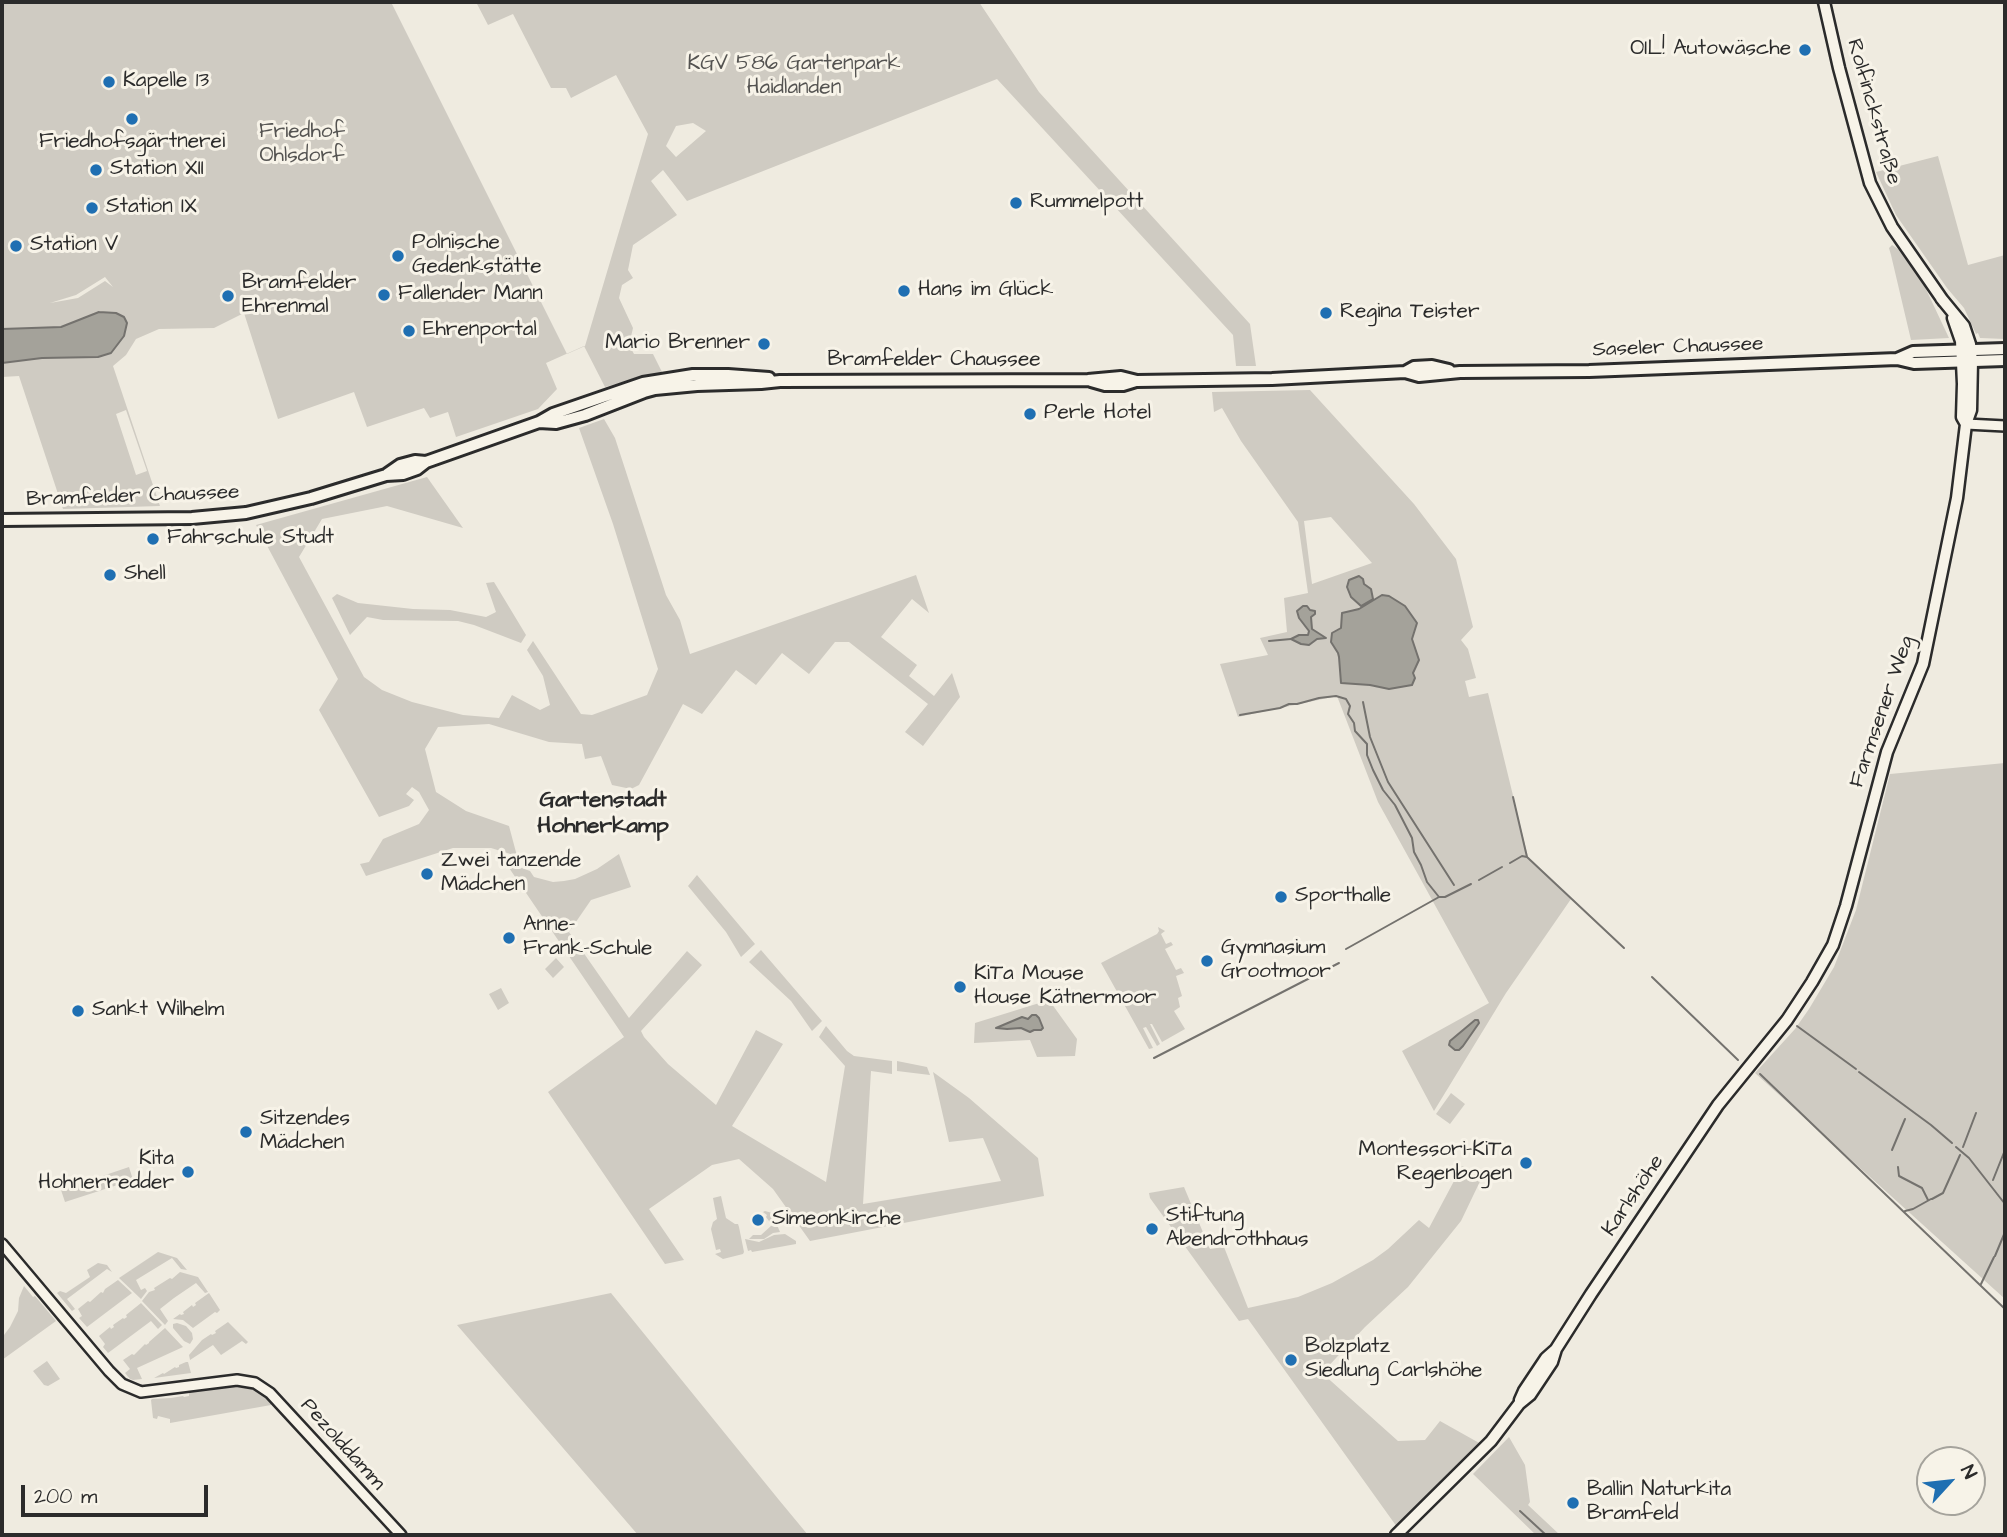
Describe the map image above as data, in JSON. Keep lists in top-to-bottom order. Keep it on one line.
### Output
{"streets":{"main road":["Rolfinckstraße","Saseler Chaussee","Bramfelder Chaussee","Farmsener Weg","Karlshöhe"],"street":["Pezolddamm"]},"crossings":[["Rolfinckstraße","Saseler Chaussee"],["Rolfinckstraße","Farmsener Weg"],["Saseler Chaussee","Bramfelder Chaussee"],["Saseler Chaussee","Farmsener Weg"],["Farmsener Weg","Karlshöhe"]],"districts":["Gartenstadt Hohnerkamp"],"parks":["KGV 586 Gartenpark Haidlanden","Friedhof Ohlsdorf"],"places":["OIL! Autowäsche","Kapelle 13","Friedhofsgärtnerei","Station XII","Rummelpott","Station IX","Station V","Polnische Gedenkstätte","Hans im Glück","Fallender Mann","Bramfelder Ehrenmal","Regina Teister","Ehrenportal","Mario Brenner","Perle Hotel","Fahrschule Studt","Shell","Zwei tanzende Mädchen","Sporthalle","Anne- Frank-Schule","Gymnasium Grootmoor","KiTa Mouse House Kätnermoor","Sankt Wilhelm","Sitzendes Mädchen","Montessori-KiTa Regenbogen","Kita Hohnerredder","Simeonkirche","Stiftung Abendrothhaus","Bolzplatz Siedlung Carlshöhe","Ballin Naturkita Bramfeld"],"scale_bar":"200 m","north":"top right"}
